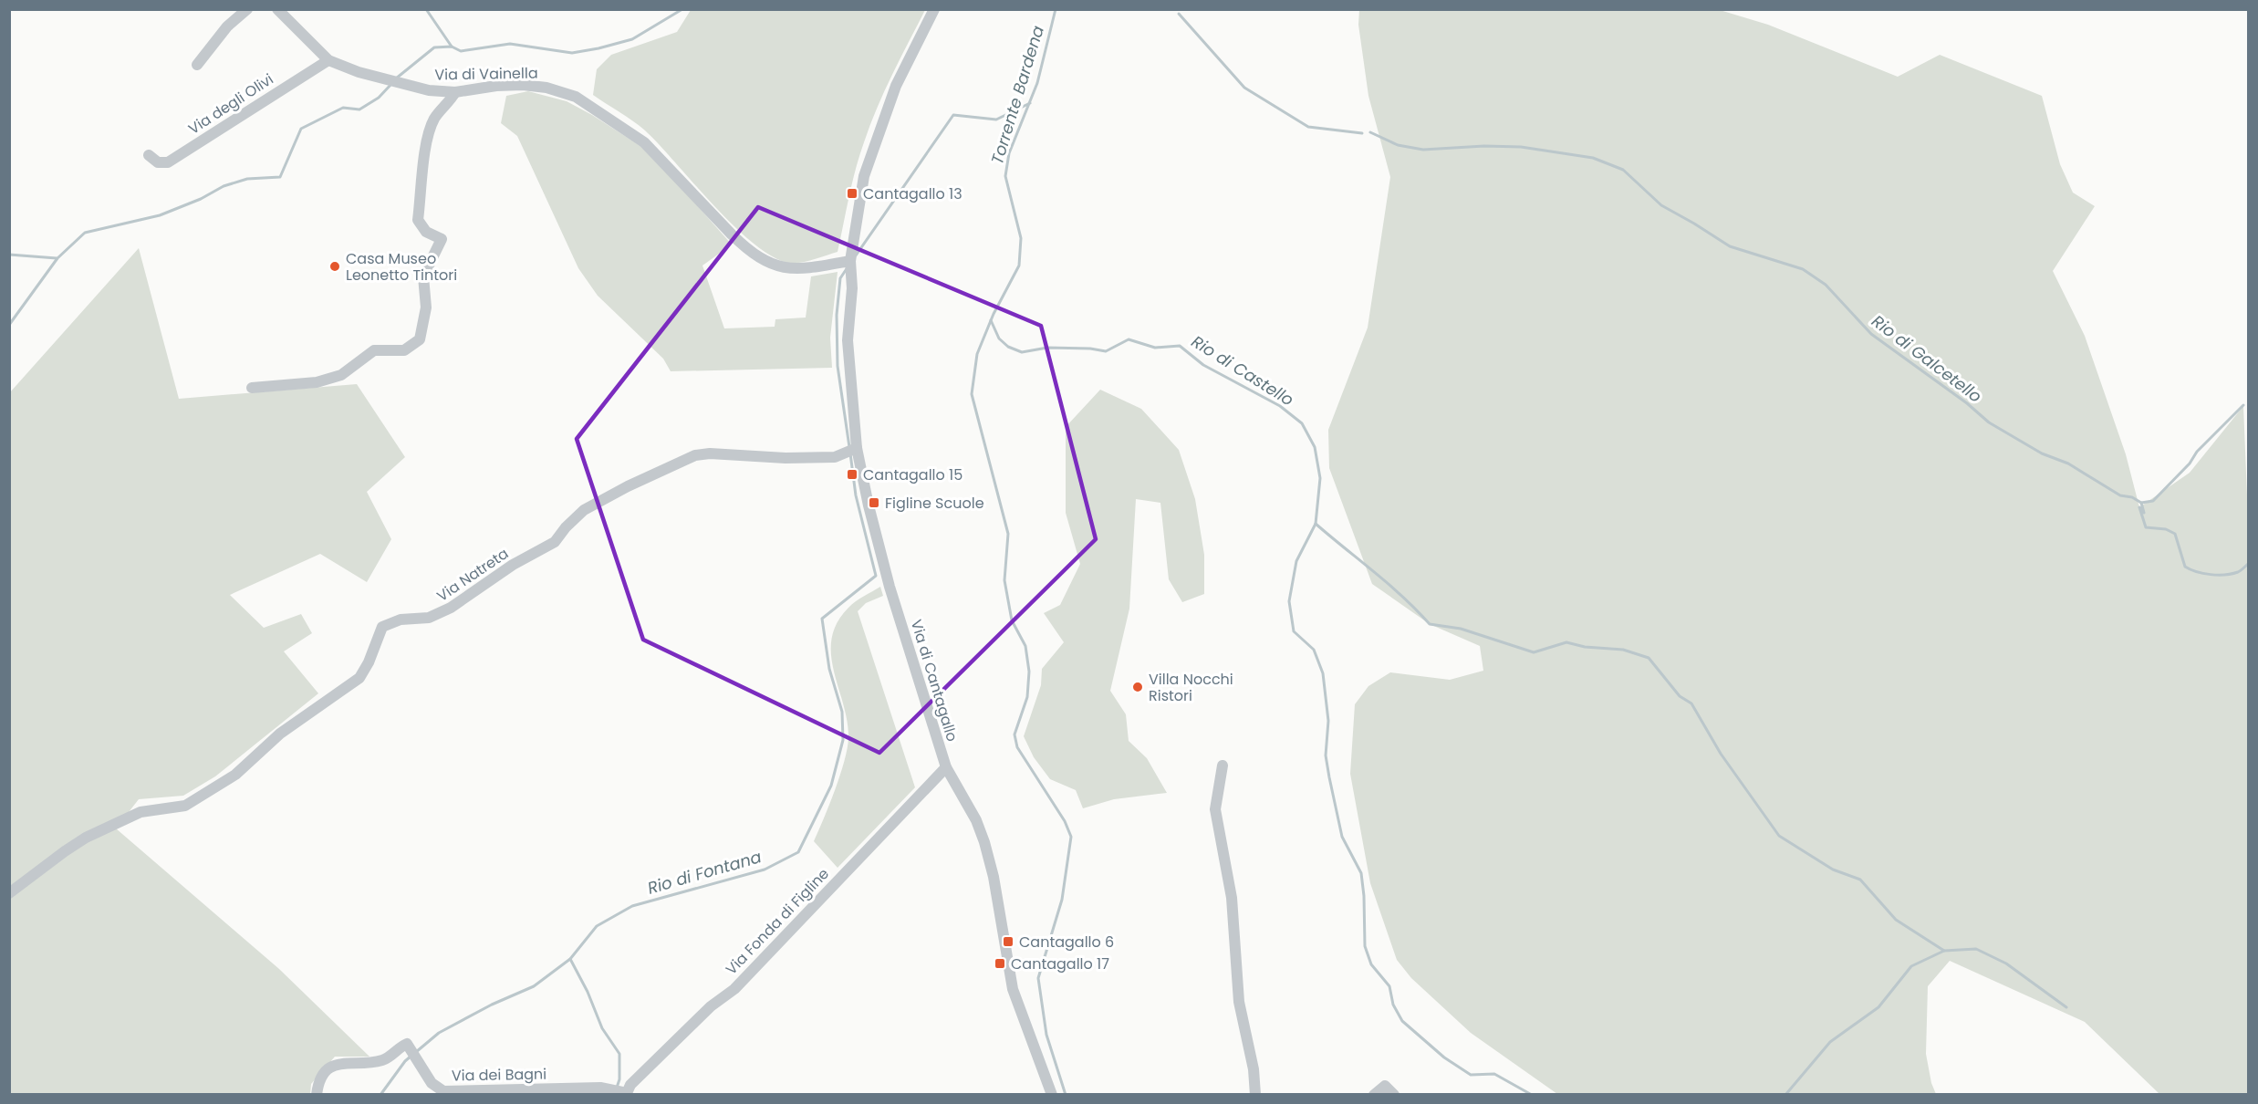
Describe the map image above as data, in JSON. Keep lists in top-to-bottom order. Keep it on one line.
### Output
{"streets":{"street":["Via di Vainella","Via degli Olivi","Via Natreta","Via di Cantagallo","Via Fonda di Figline","Via dei Bagni"]},"crossings":[["Via di Vainella","Via degli Olivi"],["Via di Vainella","Via di Cantagallo"],["Via Natreta","Via di Cantagallo"],["Via di Cantagallo","Via Fonda di Figline"],["Via Fonda di Figline","Via dei Bagni"]],"water":["Torrente Bardena","Rio di Galcetello","Rio di Castello","Rio di Fontana"],"places":{"transit":["Cantagallo 13","Cantagallo 15","Figline Scuole","Cantagallo 6","Cantagallo 17"],"other":["Casa Museo Leonetto Tintori","Villa Nocchi Ristori"]}}
